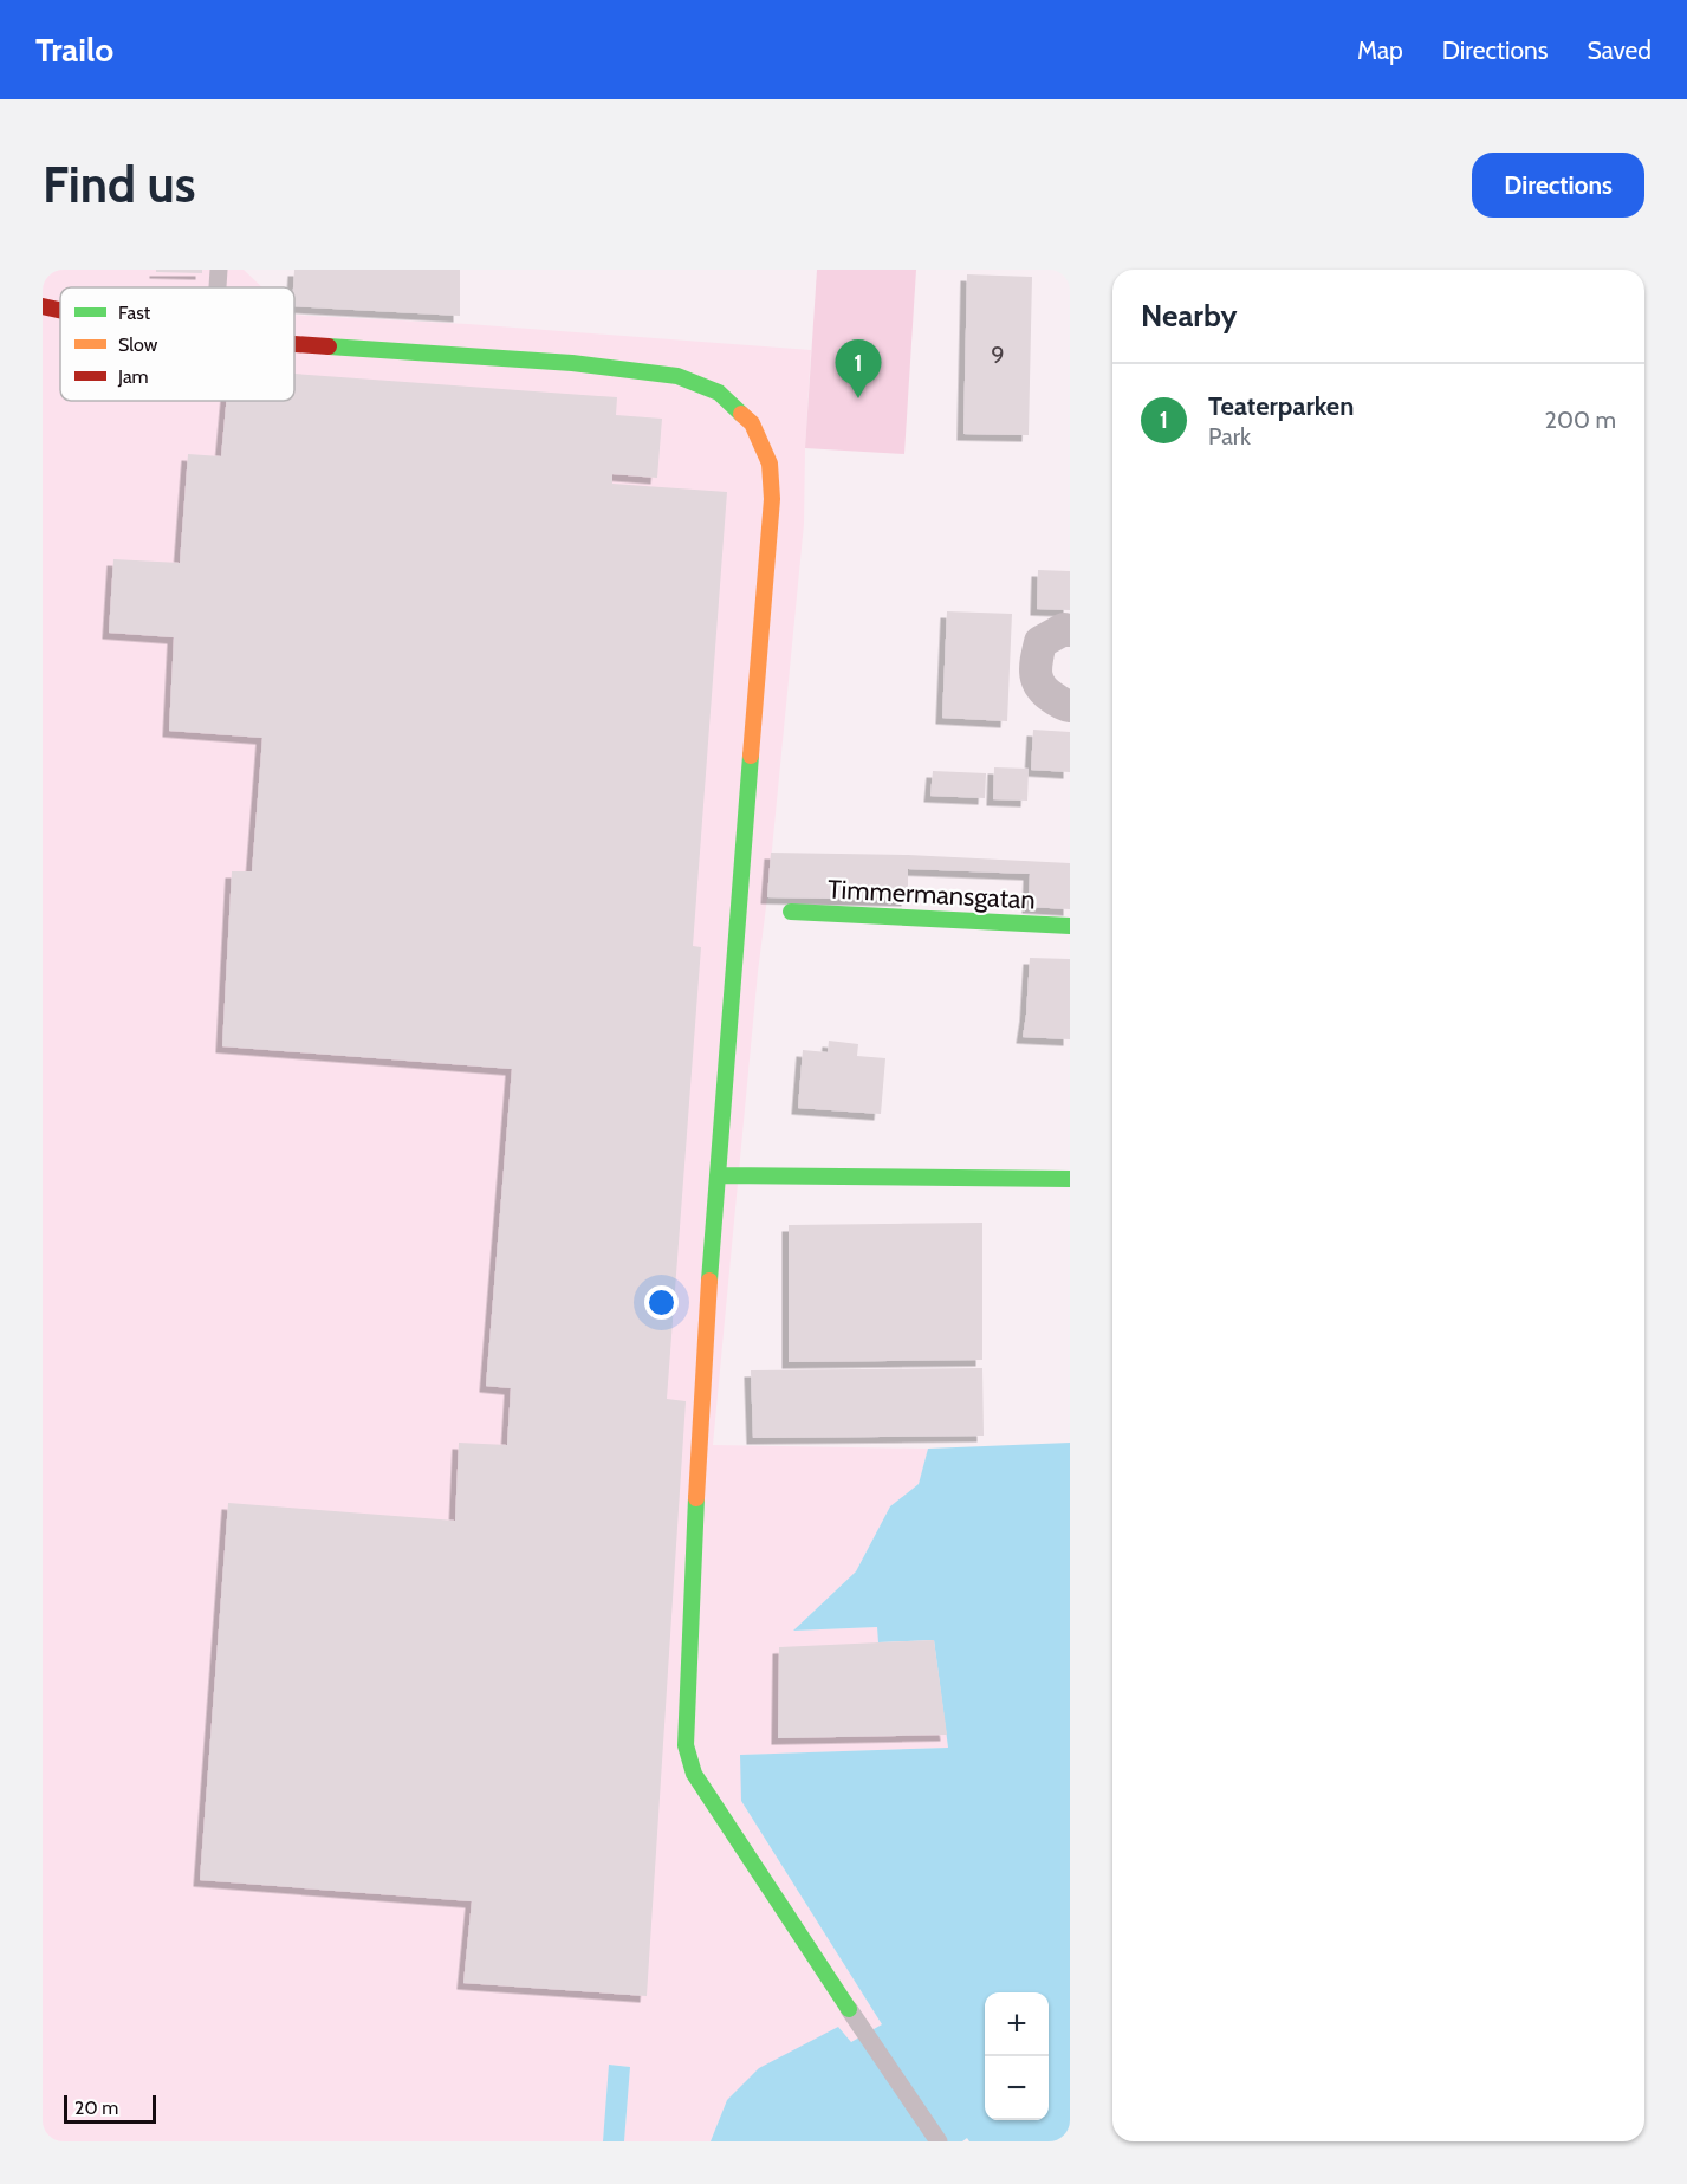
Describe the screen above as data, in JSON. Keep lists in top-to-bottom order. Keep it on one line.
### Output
{"streets":{"street":["Timmermansgatan"]},"house_numbers":["9"],"legend":["Fast","Slow","Jam"],"scale_bar":"20 m","page":{"header":"Trailo","nav":["Map","Directions","Saved"],"buttons":"Directions","title":"Find us","heading":"Nearby","pins":"1","list":[{"mark":"1","name":"Teaterparken","note":"Park","value":"200 m"}],"map_buttons":["+","−"],"scale":"20 m"}}
